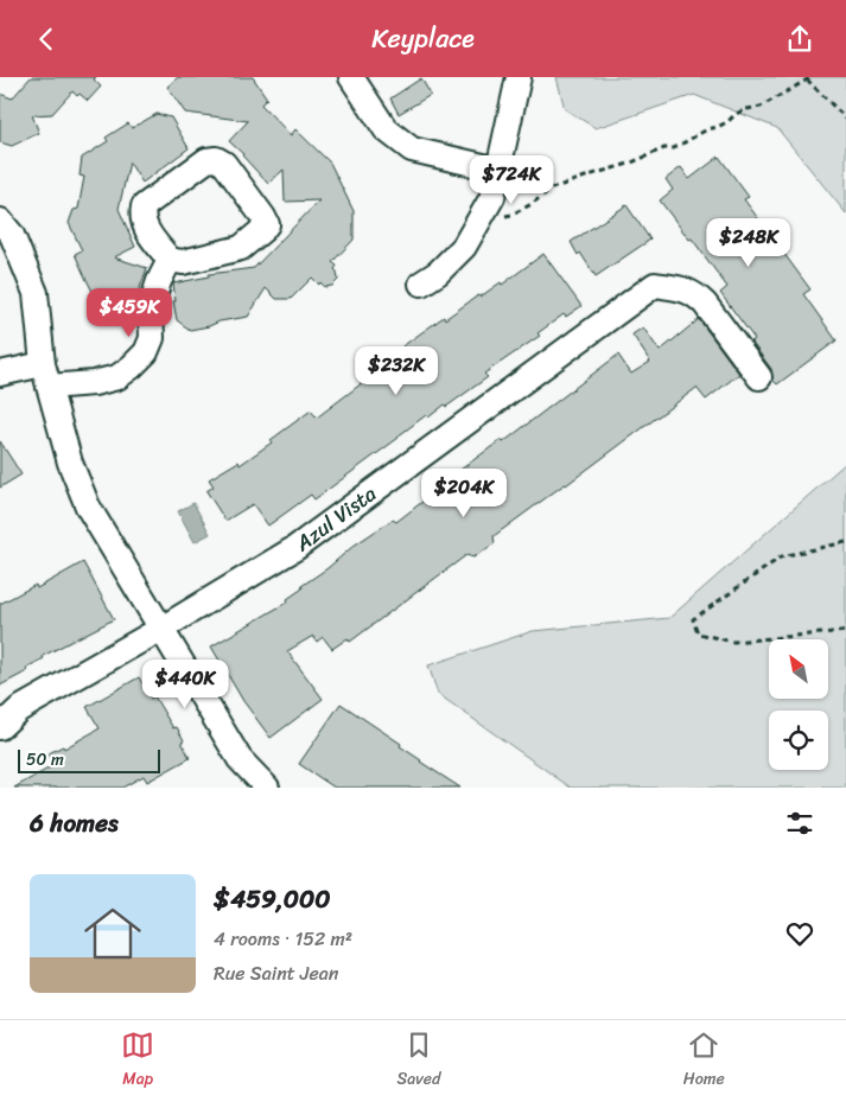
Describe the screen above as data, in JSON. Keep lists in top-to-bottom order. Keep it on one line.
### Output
{"streets":{"street":["Azul Vista"]},"scale_bar":"50 m","north":"top left","page":{"header":"Keyplace","price":["$724K","$248K","$459K","$232K","$204K","$440K"],"scale":"50 m","heading":"6 homes","list":[{"name":"$459,000","note":"4 rooms · 152 m² · Rue Saint Jean"}],"tabs":["Map","Saved","Home"]}}
